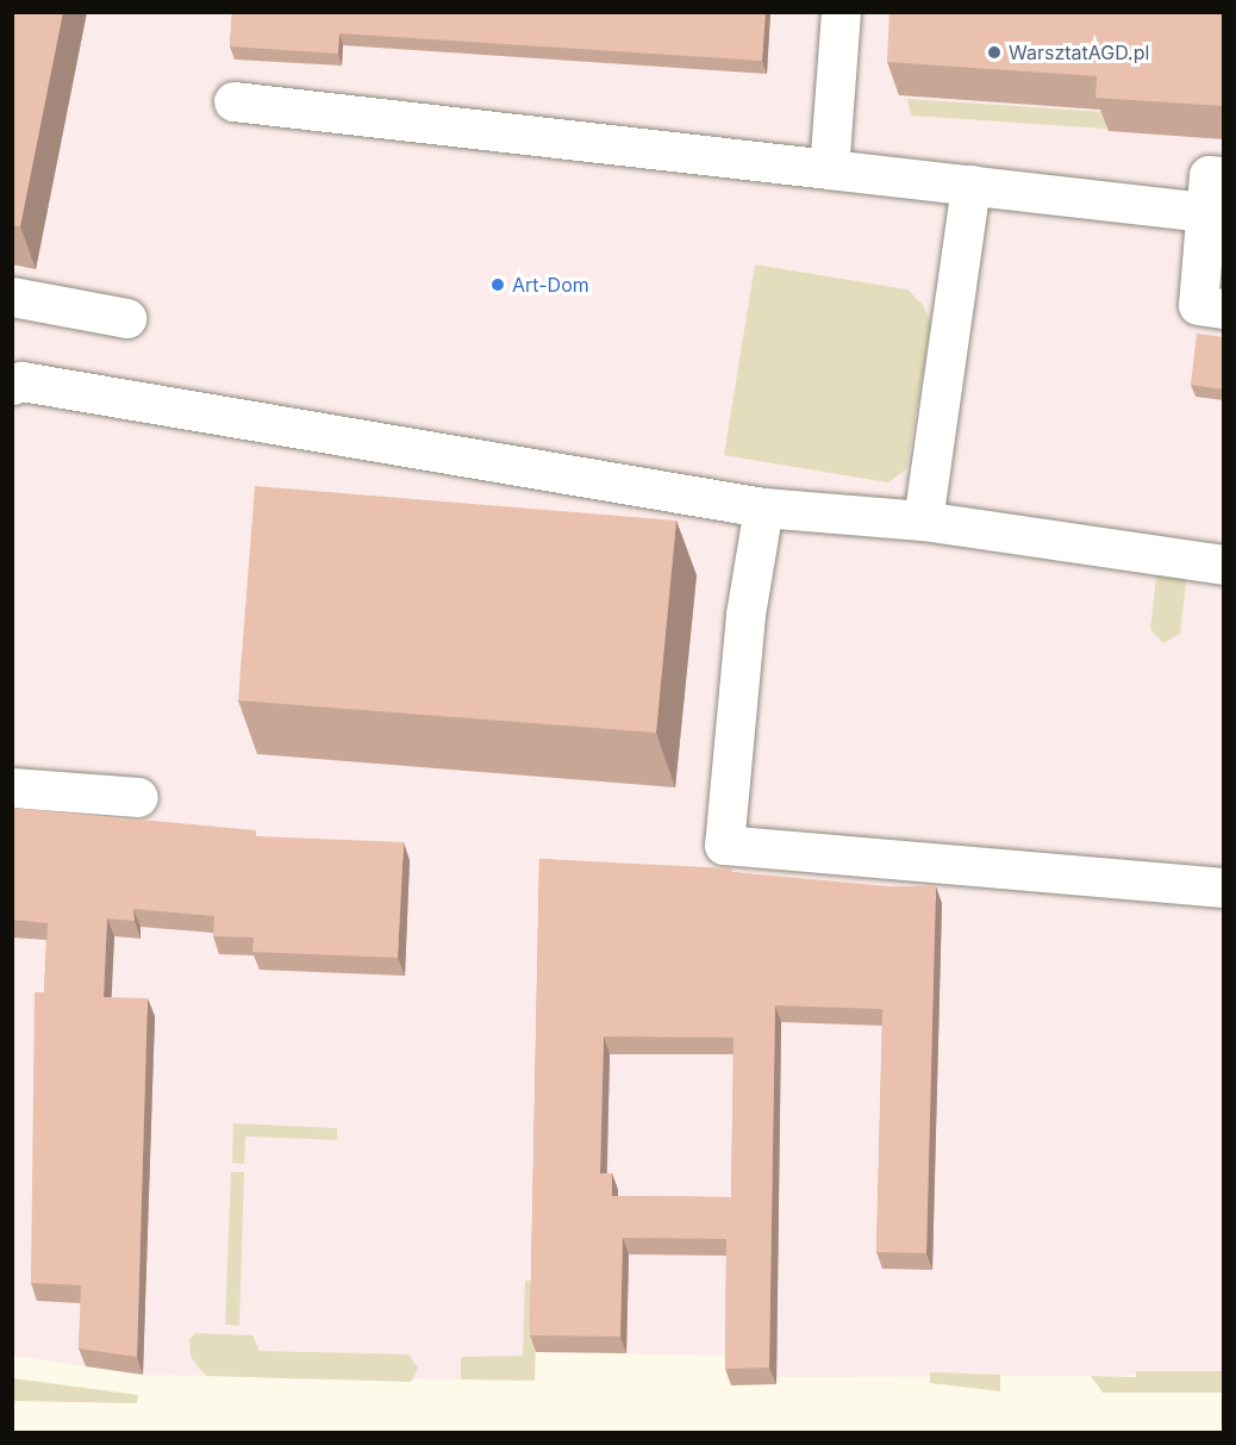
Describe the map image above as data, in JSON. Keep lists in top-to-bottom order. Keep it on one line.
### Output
{"places":["WarsztatAGD.pl","Art-Dom"]}
